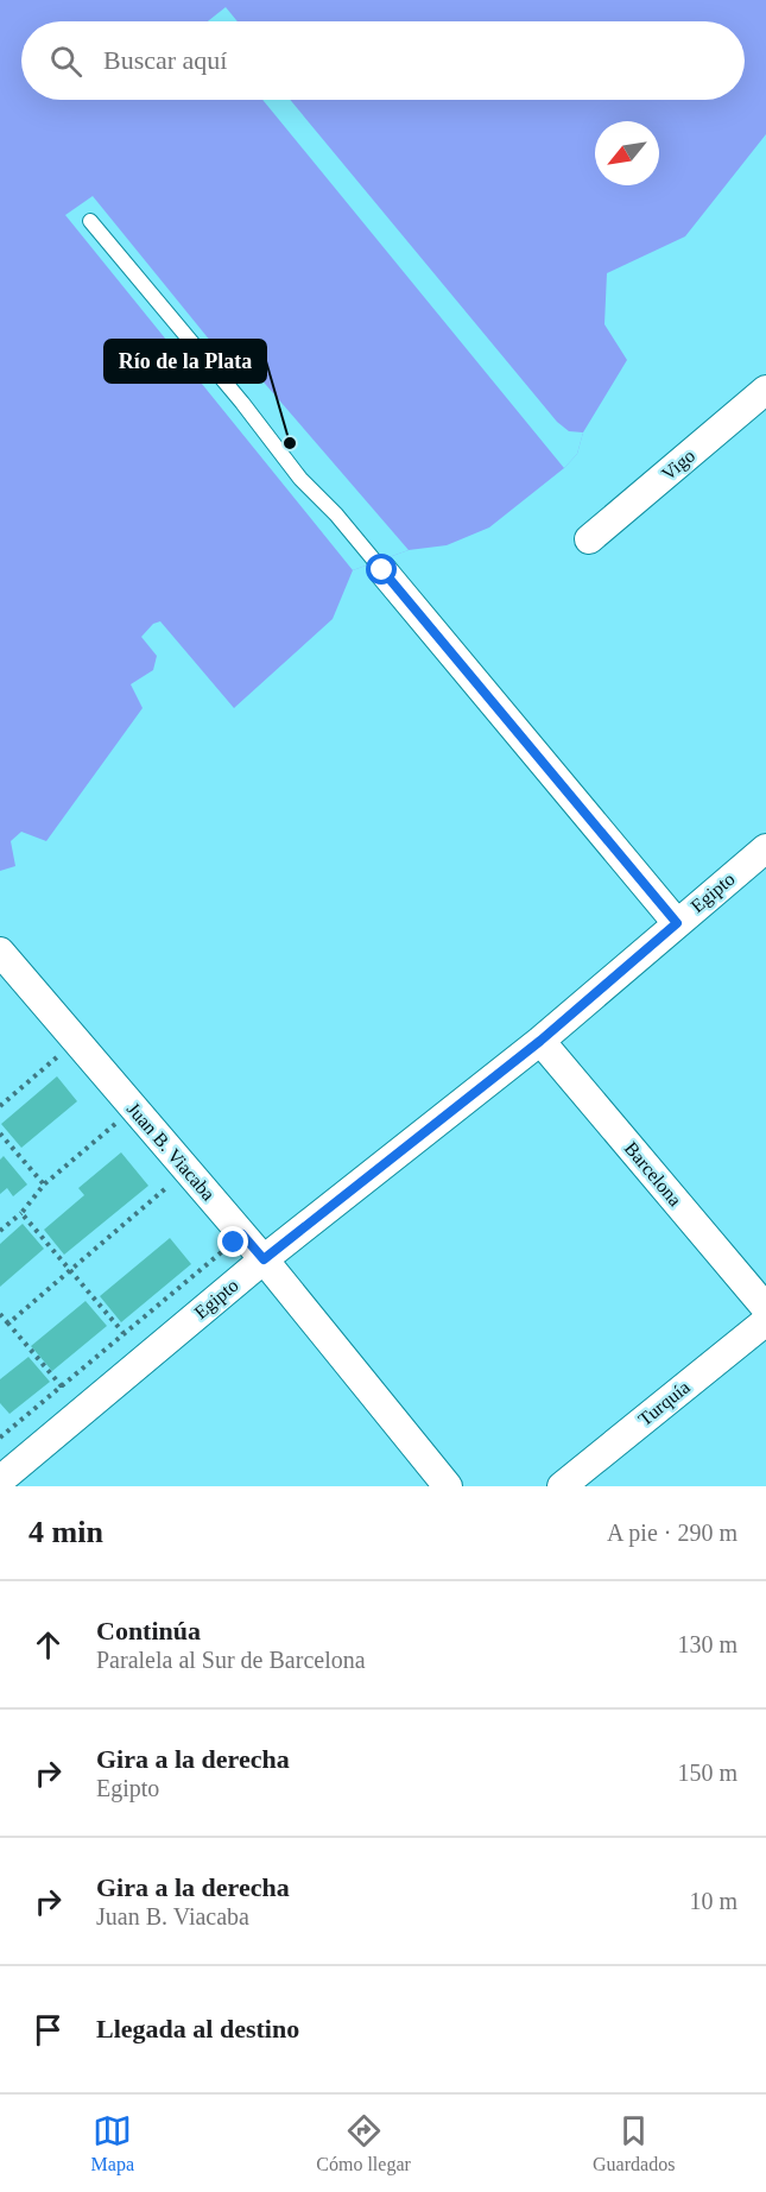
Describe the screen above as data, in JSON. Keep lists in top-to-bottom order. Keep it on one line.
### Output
{"streets":{"street":["Vigo","Egipto","Juan B. Viacaba","Barcelona","Turquía"]},"crossings":[["Egipto","Juan B. Viacaba"],["Egipto","Barcelona"]],"places":["Río de la Plata"],"north":"bottom left","page":{"search":"Buscar aquí","heading":["4 min","A pie · 290 m"],"list":[["Continúa","Paralela al Sur de Barcelona","130 m"],["Gira a la derecha","Egipto","150 m"],["Gira a la derecha","Juan B. Viacaba","10 m"],"Llegada al destino"],"nav":["Mapa","Cómo llegar","Guardados"]}}
